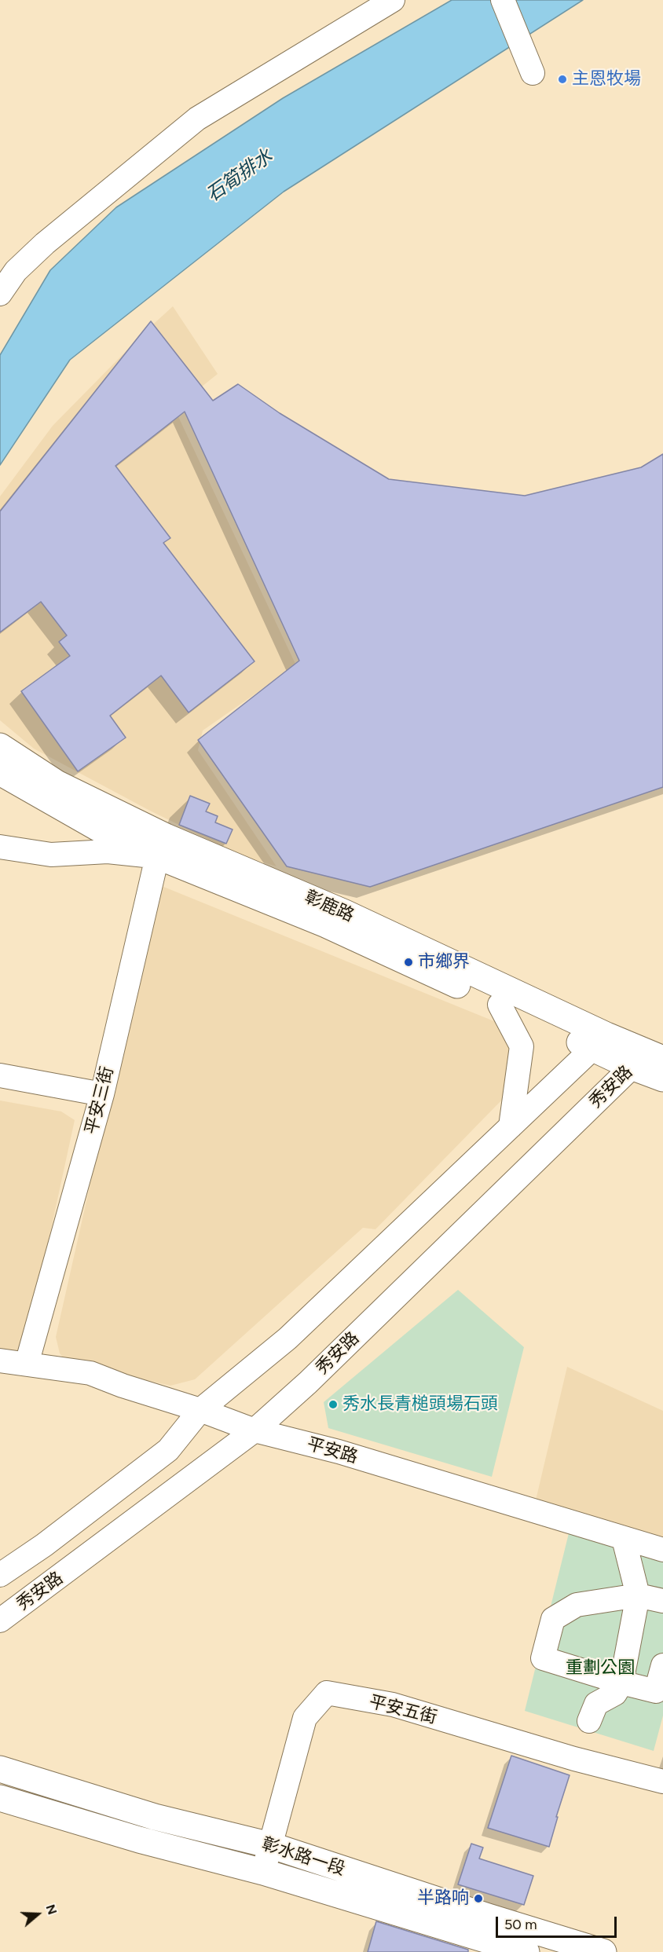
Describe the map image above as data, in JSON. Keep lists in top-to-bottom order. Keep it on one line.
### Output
{"streets":{"main road":["彰鹿路","彰水路一段"],"street":["秀安路","平安三街","平安路","平安五街"]},"crossings":[["彰鹿路","秀安路"],["彰鹿路","平安三街"],["秀安路","平安路"],["平安三街","平安路"],["平安五街","彰水路一段"]],"water":["石筍排水"],"parks":["重劃公園"],"places":["主恩牧場","市鄉界","秀水長青槌頭場石頭","半路响"],"scale_bar":"50 m","north":"right"}
